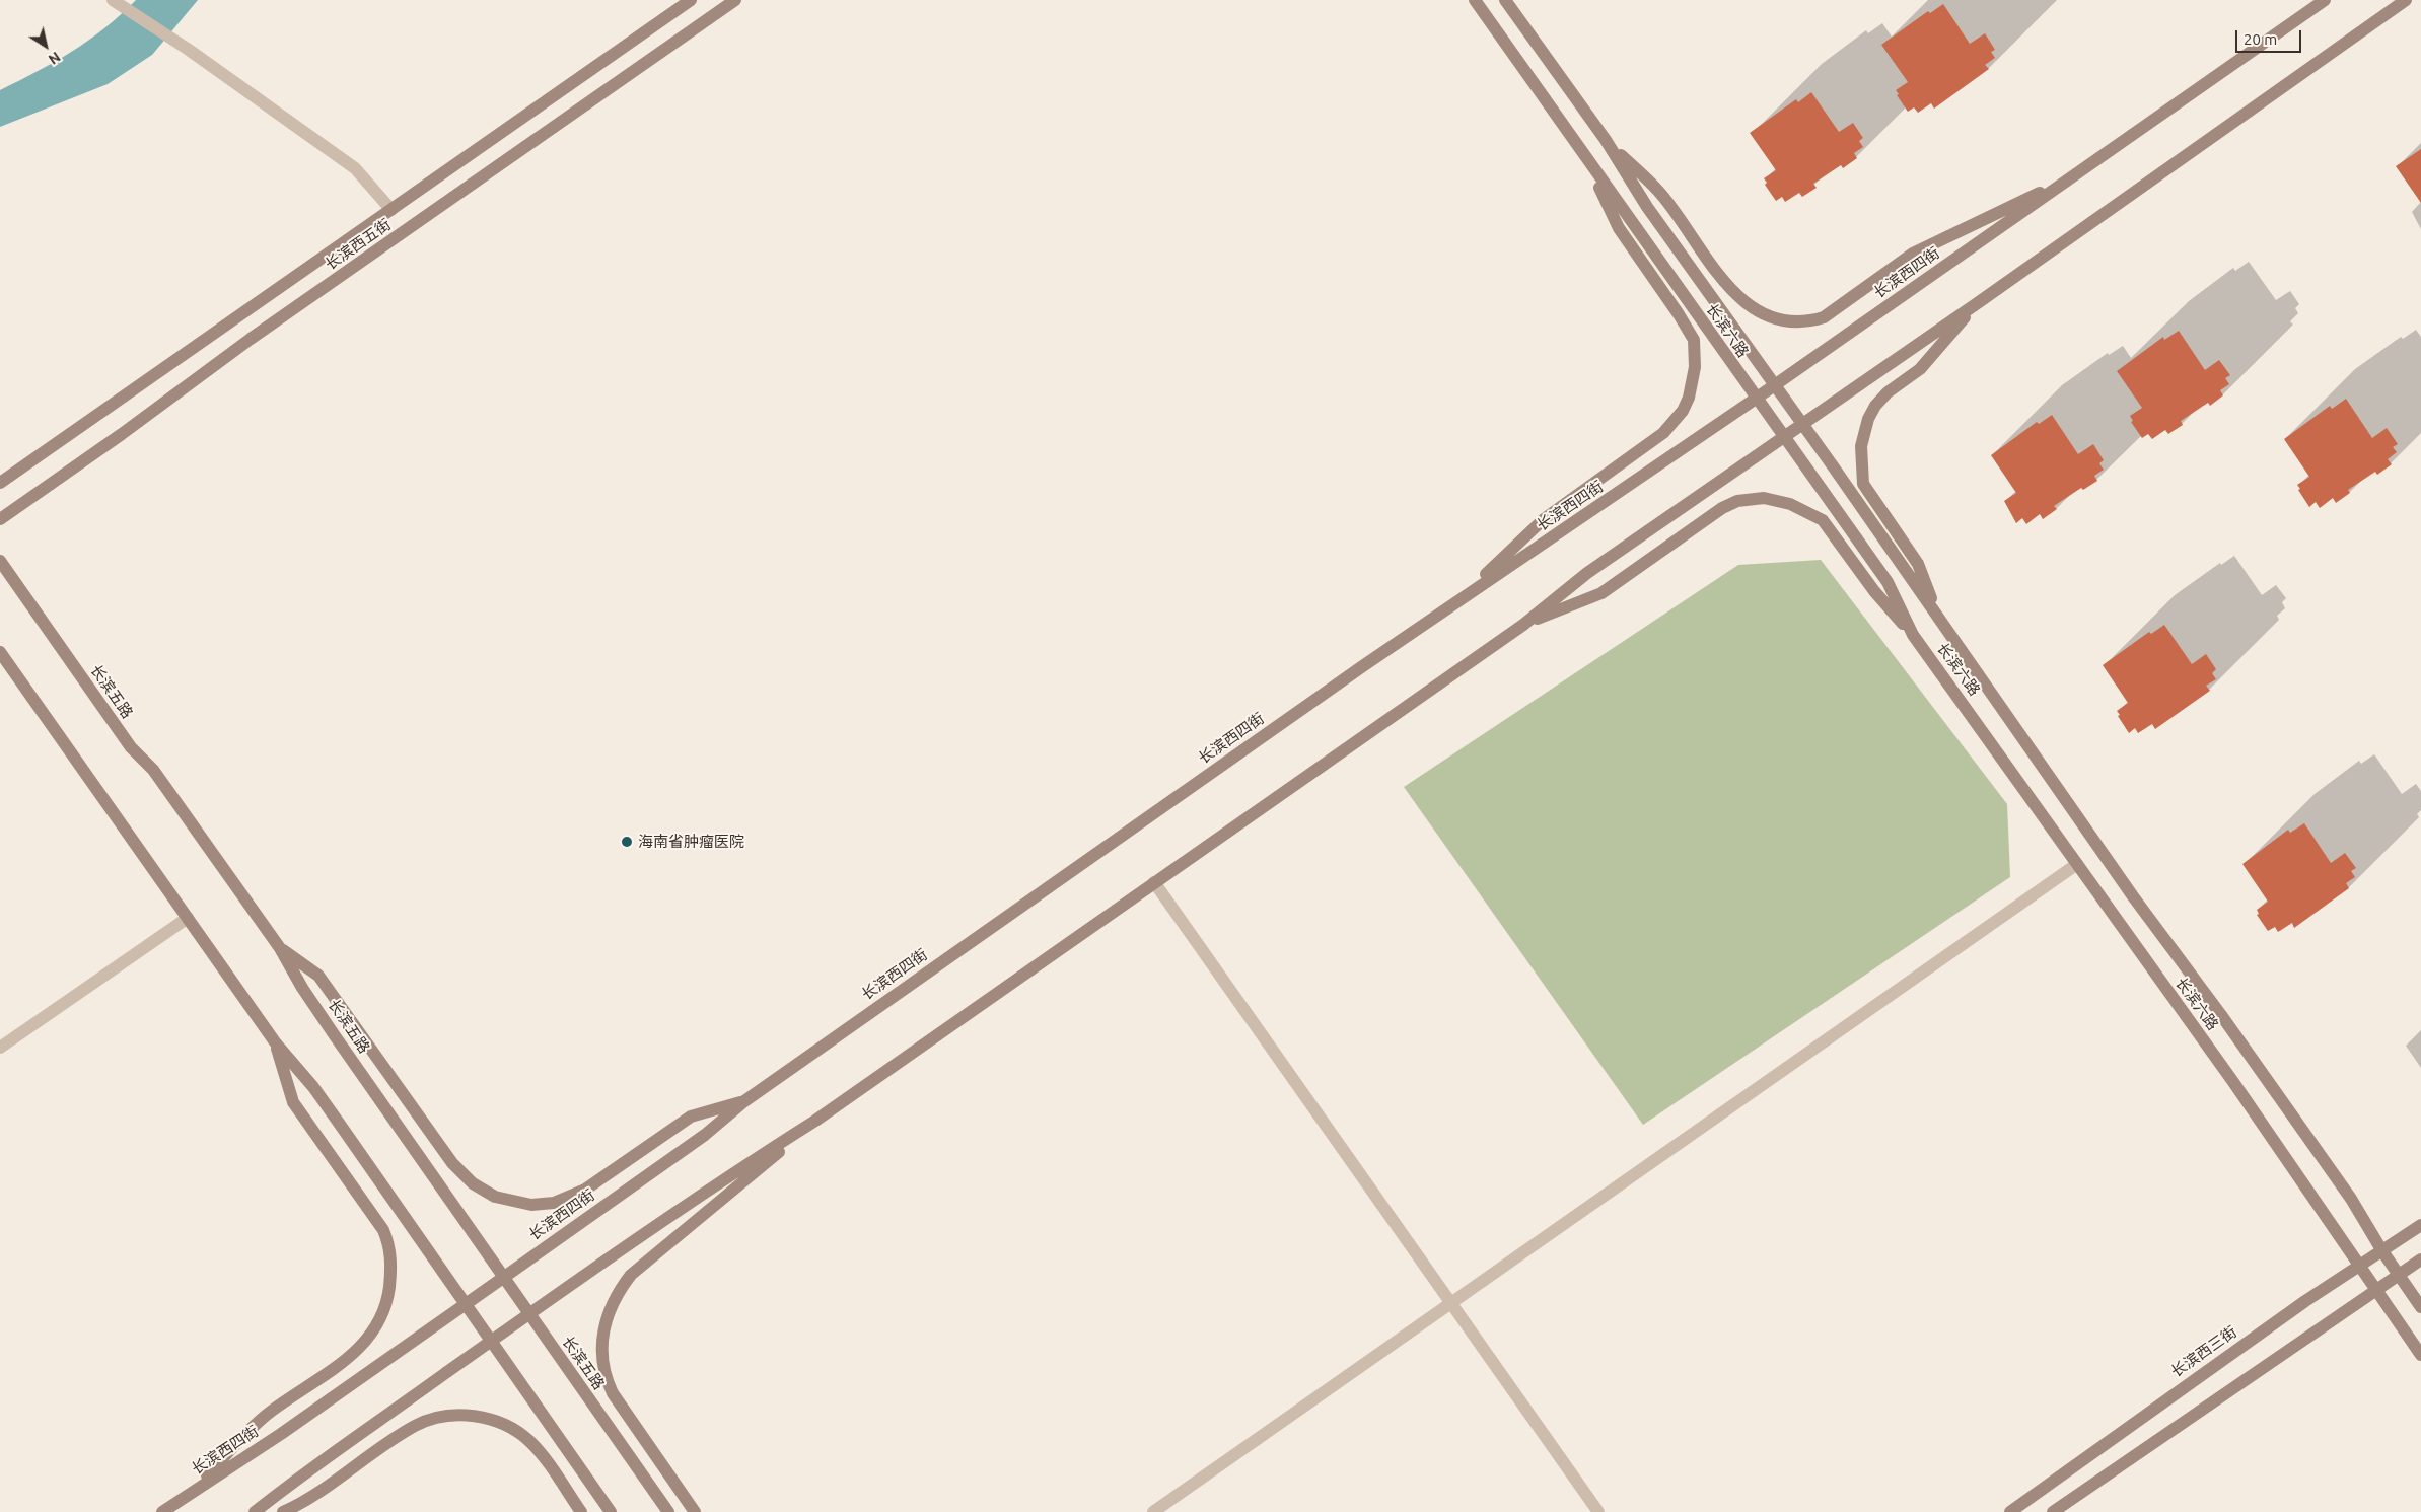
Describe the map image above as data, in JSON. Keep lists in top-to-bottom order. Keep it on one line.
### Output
{"streets":{"main road":["长滨西五街","长滨西四街","长滨六路","长滨五路","长滨西三街"]},"crossings":[["长滨西四街","长滨六路"],["长滨西四街","长滨五路"],["长滨六路","长滨西三街"]],"places":["海南省肿瘤医院"],"scale_bar":"20 m","north":"bottom right"}
